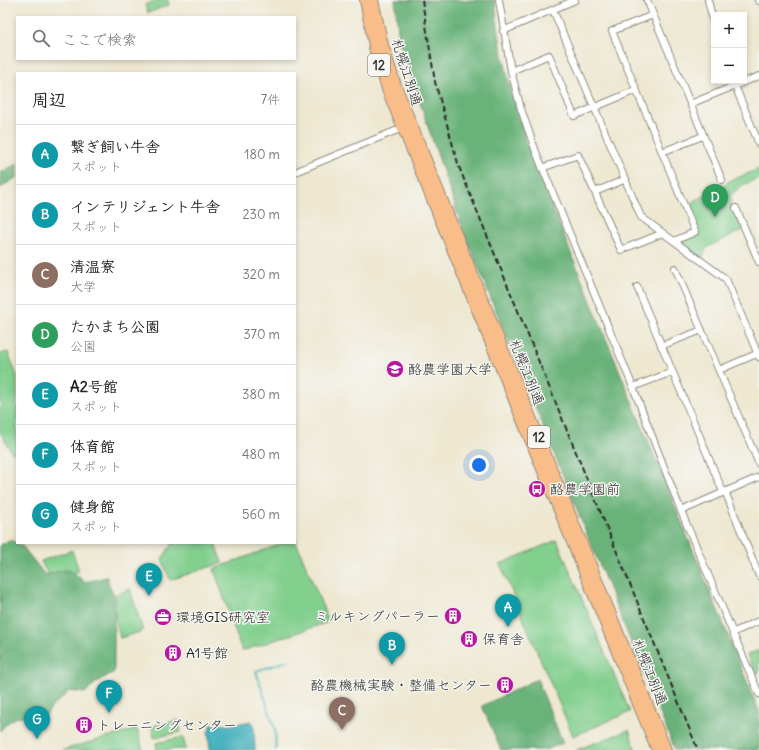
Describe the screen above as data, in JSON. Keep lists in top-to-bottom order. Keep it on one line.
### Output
{"streets":{"highway":["12","札幌江別通"]},"places":{"school or university":["酪農学園大学"],"bus stop":["酪農学園前"],"building":["ミルキングパーラー","保育舎","A1号館","酪農機械実験・整備センター","トレーニングセンター"],"office":["環境GIS研究室"]},"page":{"map_buttons":["+","−"],"search":"ここで検索","heading":["周辺","7件"],"list":[{"mark":"A","name":"繋ぎ飼い牛舎","note":"スポット","value":"180 m"},{"mark":"B","name":"インテリジェント牛舎","note":"スポット","value":"230 m"},{"mark":"C","name":"清温寮","note":"大学","value":"320 m"},{"mark":"D","name":"たかまち公園","note":"公園","value":"370 m"},{"mark":"E","name":"A2号館","note":"スポット","value":"380 m"},{"mark":"F","name":"体育館","note":"スポット","value":"480 m"},{"mark":"G","name":"健身館","note":"スポット","value":"560 m"}],"pins":["D","E","A","B","F","C","G"]}}
